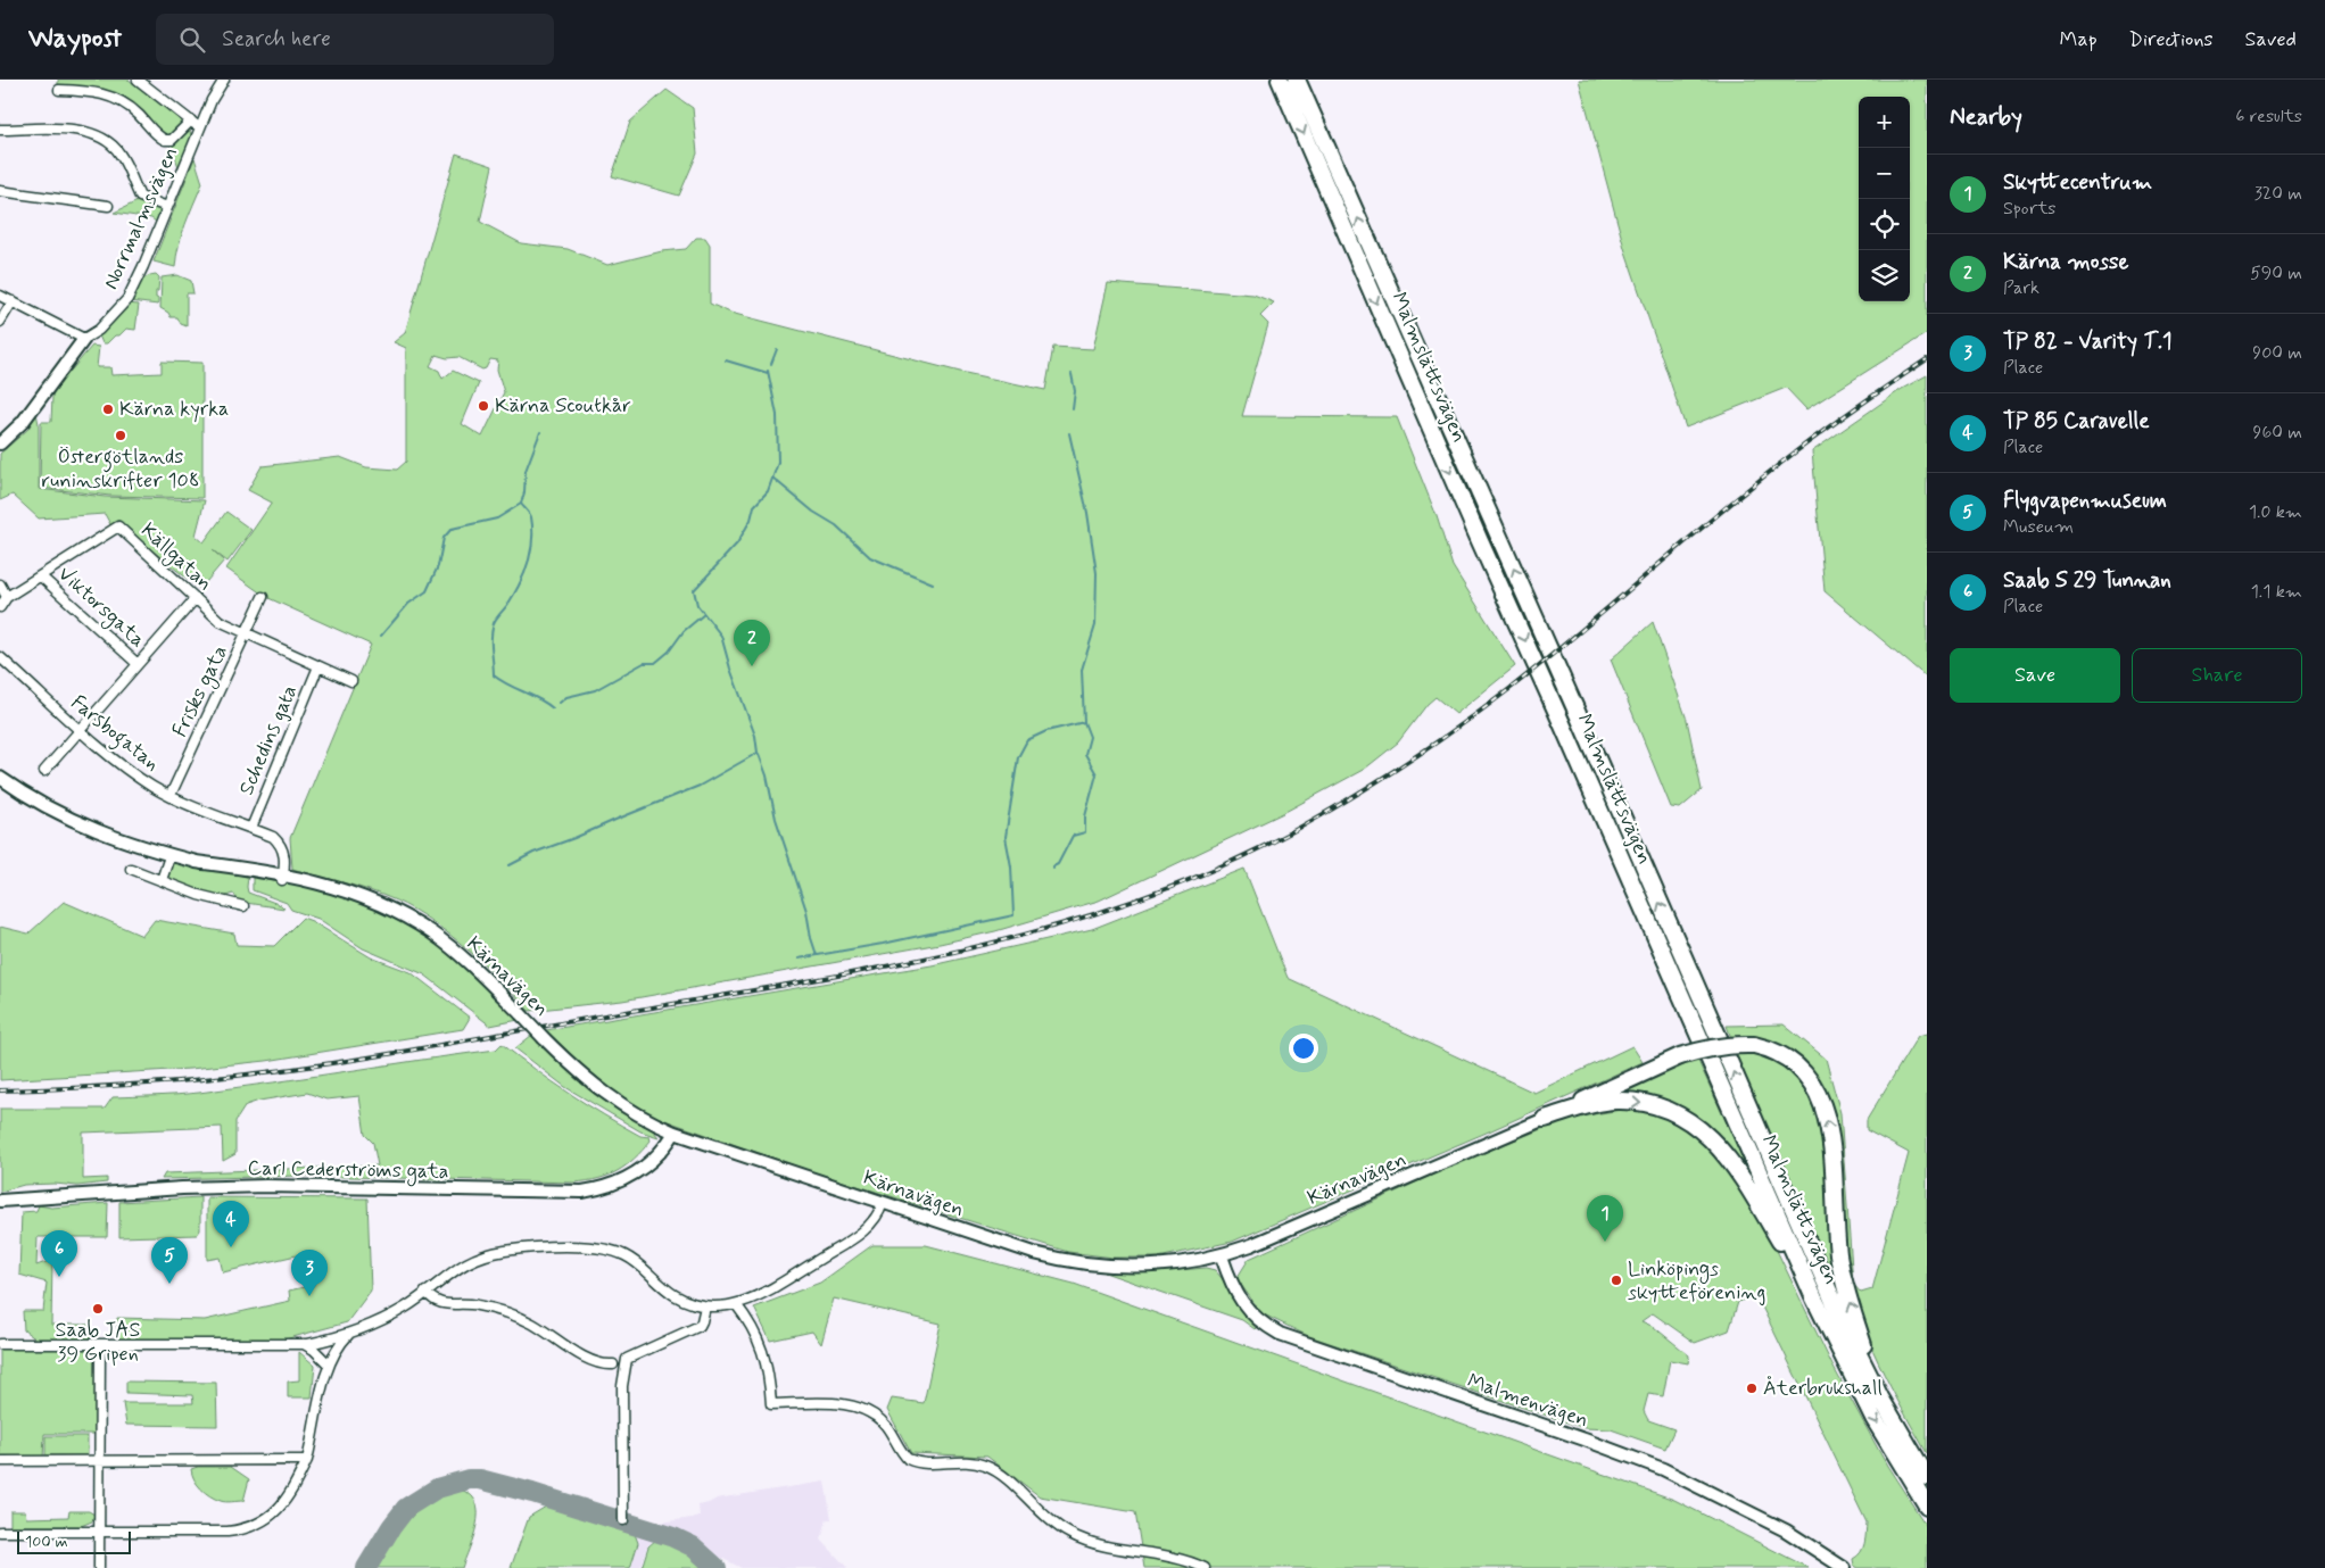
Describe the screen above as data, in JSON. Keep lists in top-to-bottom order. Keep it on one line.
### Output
{"streets":{"highway":["Malmslättsvägen"],"street":["Norrmalmsvägen","Källgatan","Viktorsgata","Frisks gata","Farsbogatan","Schedins gata","Kärnavägen","Carl Cederströms gata","Malmenvägen"]},"crossings":[["Källgatan","Viktorsgata"],["Källgatan","Frisks gata"],["Källgatan","Schedins gata"],["Frisks gata","Farsbogatan"],["Farsbogatan","Schedins gata"],["Farsbogatan","Kärnavägen"],["Kärnavägen","Carl Cederströms gata"],["Kärnavägen","Malmenvägen"]],"places":["Kärna Scoutkår","Kärna kyrka","Östergötlands runinskrifter 108","Linköpings skytteförening","Saab JAS 39 Gripen","Återbrukshall"],"scale_bar":"100 m","page":{"header":"Waypost","search":"Search here","nav":["Map","Directions","Saved"],"heading":["Nearby","6 results"],"map_buttons":["+","−"],"list":[{"mark":"1","name":"Skyttecentrum","note":"Sports","value":"320 m"},{"mark":"2","name":"Kärna mosse","note":"Park","value":"590 m"},{"mark":"3","name":"TP 82 - Varity T.1","note":"Place","value":"900 m"},{"mark":"4","name":"TP 85 Caravelle","note":"Place","value":"960 m"},{"mark":"5","name":"Flygvapenmuseum","note":"Museum","value":"1.0 km"},{"mark":"6","name":"Saab S 29 Tunnan","note":"Place","value":"1.1 km"}],"pins":["2","1","4","6","5","3"],"buttons":["Save","Share"],"scale":"100 m"}}
